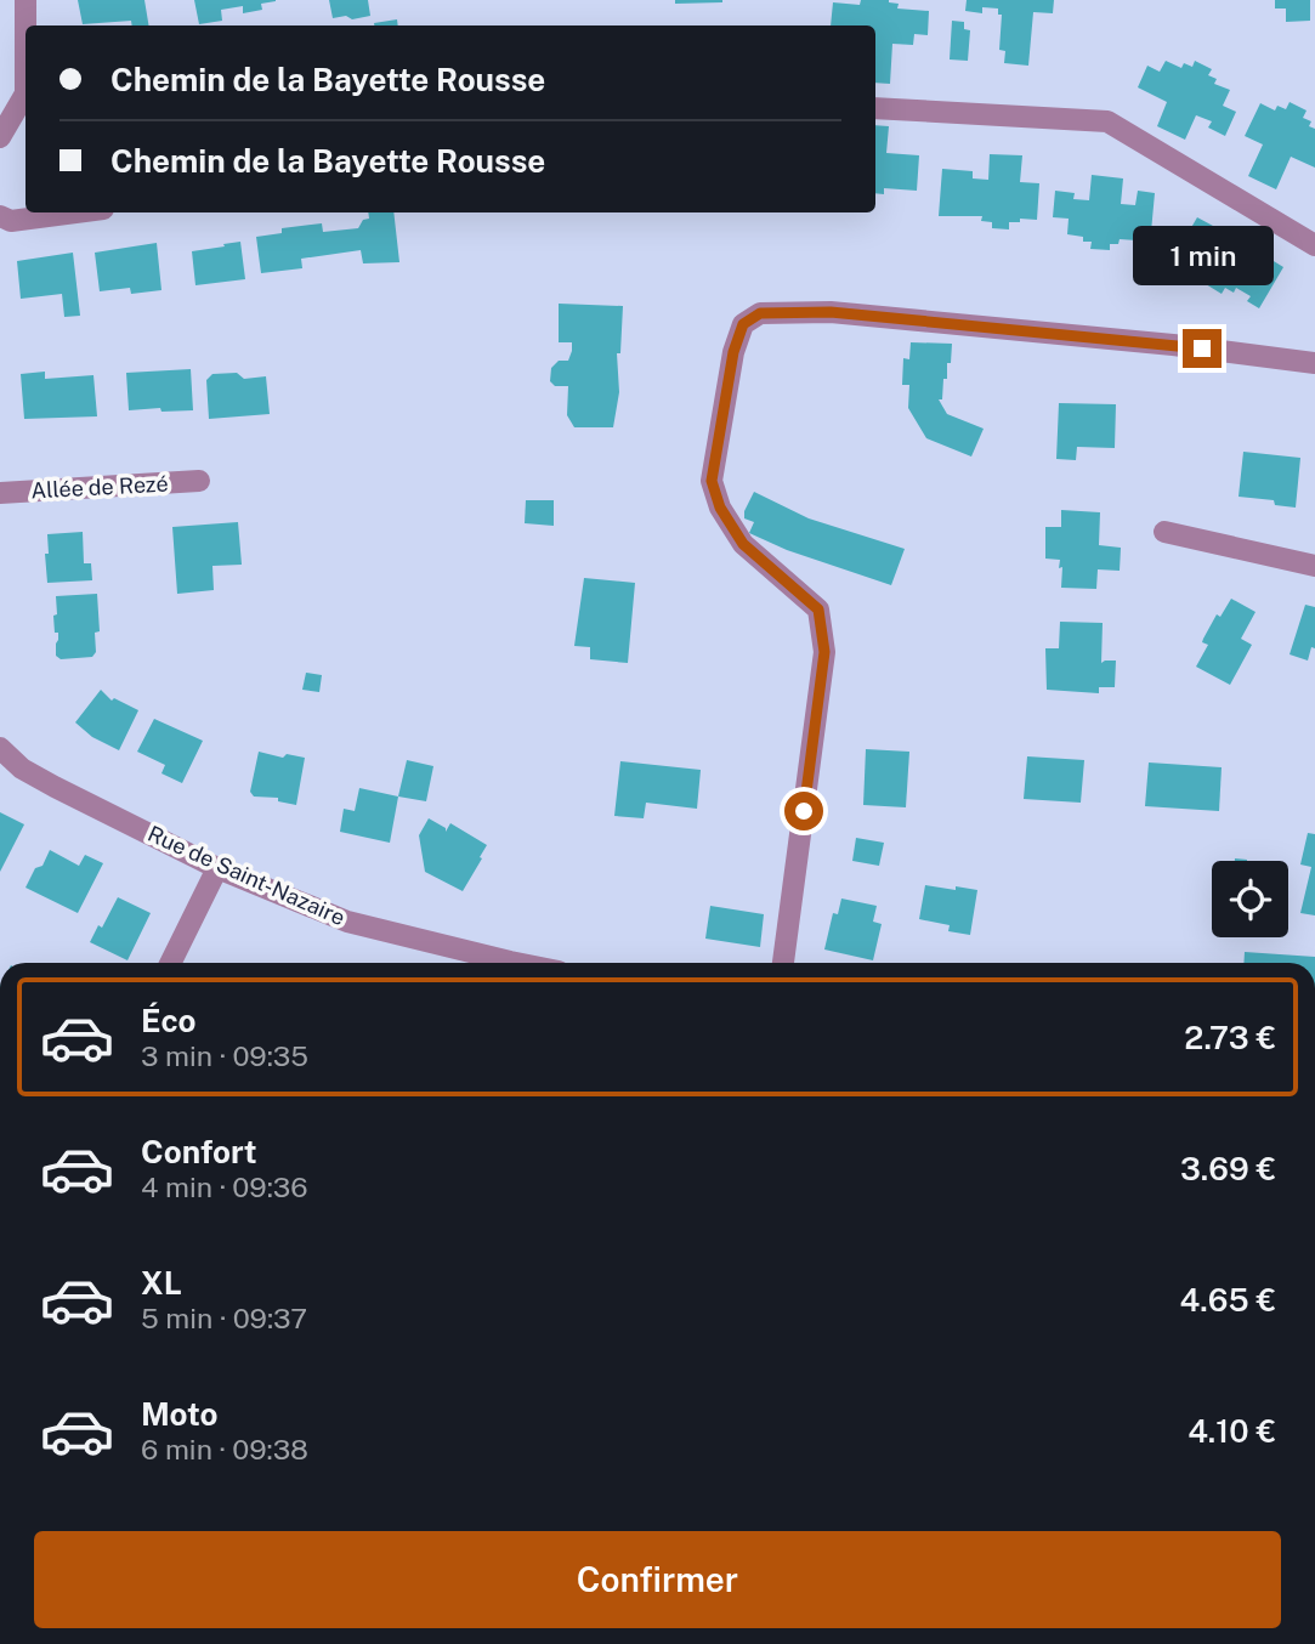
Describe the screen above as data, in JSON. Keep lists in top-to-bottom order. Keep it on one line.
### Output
{"streets":{"street":["Allée de Rezé","Rue de Saint-Nazaire"]},"page":{"banner":["Chemin de la Bayette Rousse","Chemin de la Bayette Rousse"],"bubble":"1 min","list":[{"name":"Éco","note":"3 min · 09:35","value":"2.73 €"},{"name":"Confort","note":"4 min · 09:36","value":"3.69 €"},{"name":"XL","note":"5 min · 09:37","value":"4.65 €"},{"name":"Moto","note":"6 min · 09:38","value":"4.10 €"}],"buttons":"Confirmer"}}
